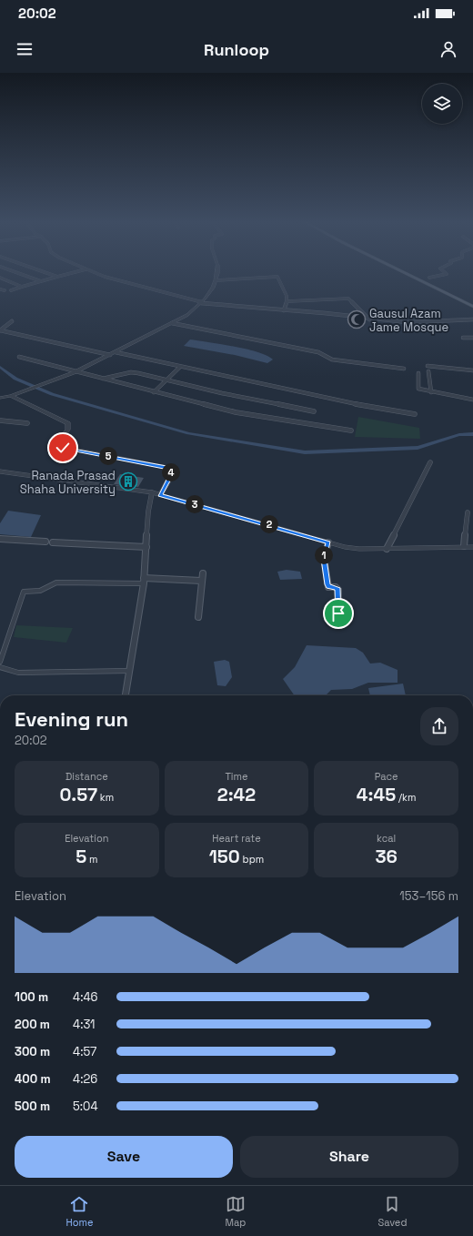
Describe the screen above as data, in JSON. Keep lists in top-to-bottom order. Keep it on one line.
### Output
{"places":{"mosque":["Gausul Azam Jame Mosque"],"building":["Ranada Prasad Shaha University"]},"page":{"status":"20:02","header":"Runloop","pins":["5","4","3","2","1"],"heading":["Evening run","20:02"],"stats":[["Distance","0.57 km"],["Time","2:42"],["Pace","4:45 /km"],["Elevation","5 m"],["Heart rate","150 bpm"],["kcal","36"]],"chart":["Elevation","153–156 m"],"list":[{"name":"100 m","note":"4:46"},{"name":"200 m","note":"4:31"},{"name":"300 m","note":"4:57"},{"name":"400 m","note":"4:26"},{"name":"500 m","note":"5:04"}],"buttons":["Save","Share"],"tabs":["Home","Map","Saved"]}}
